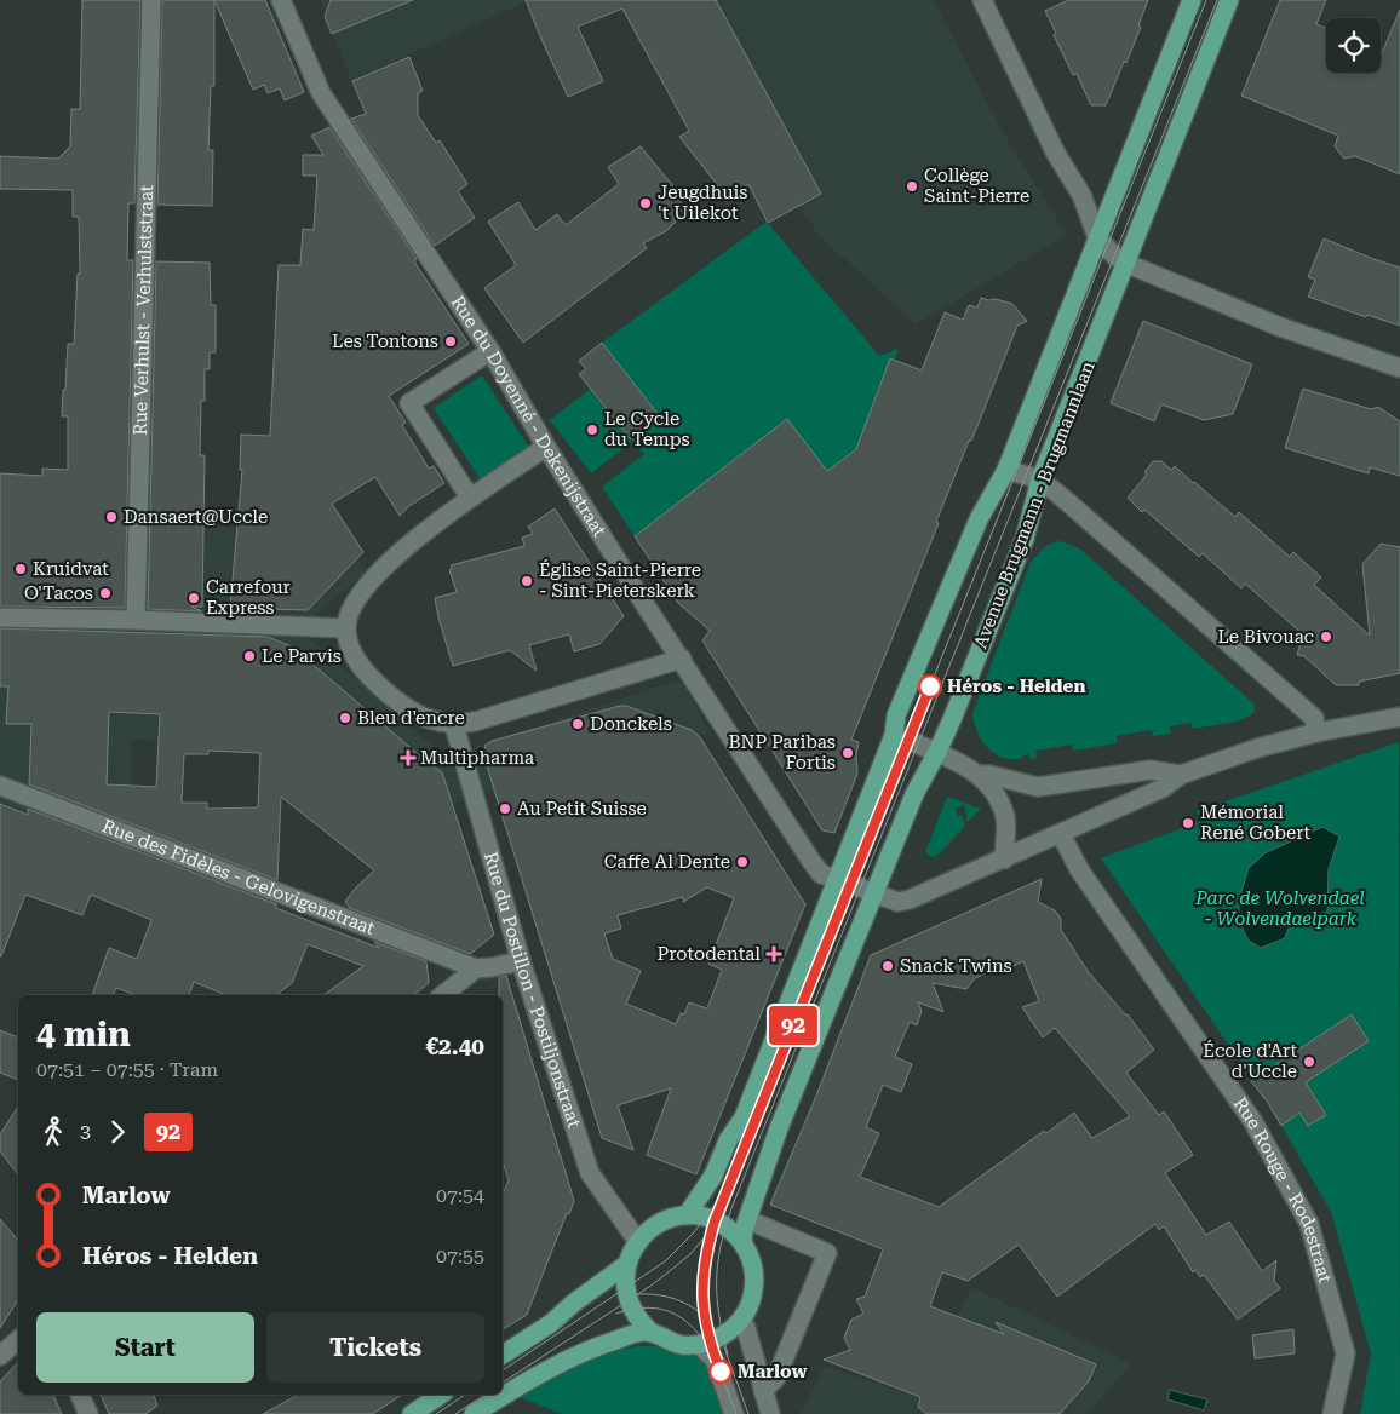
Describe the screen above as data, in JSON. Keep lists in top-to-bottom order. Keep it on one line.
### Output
{"streets":{"main road":["Avenue Brugmann - Brugmannlaan"],"street":["Rue Verhulst - Verhulststraat","Rue du Doyenné - Dekenijstraat","Rue des Fidèles - Gelovigenstraat","Rue du Postillon - Postiljonstraat","Rue Rouge - Rodestraat"]},"crossings":[["Rue du Doyenné - Dekenijstraat","Avenue Brugmann - Brugmannlaan"],["Rue du Doyenné - Dekenijstraat","Rue Rouge - Rodestraat"],["Avenue Brugmann - Brugmannlaan","Rue du Postillon - Postiljonstraat"]],"parks":["Parc de Wolvendael - Wolvendaelpark"],"places":{"other":["Collège Saint-Pierre","Jeugdhuis 't Uilekot","Les Tontons","Le Cycle du Temps","Dansaert@Uccle","Kruidvat","Église Saint-Pierre - Sint-Pieterskerk","O'Tacos","Carrefour Express","Le Bivouac","Le Parvis","Héros - Helden","Bleu d'encre","Donckels","BNP Paribas Fortis","Au Petit Suisse","Mémorial René Gobert","Caffe Al Dente","Snack Twins","École d'Art d'Uccle","Marlow"],"health":["Multipharma","Protodental"]},"lines":["tram line 92"],"page":{"on_map":"92","heading":["4 min","07:51 – 07:55 · Tram","€2.40"],"legs":["3","92"],"list":[{"name":"Marlow","value":"07:54"},{"name":"Héros - Helden","value":"07:55"}],"buttons":["Start","Tickets"]}}
